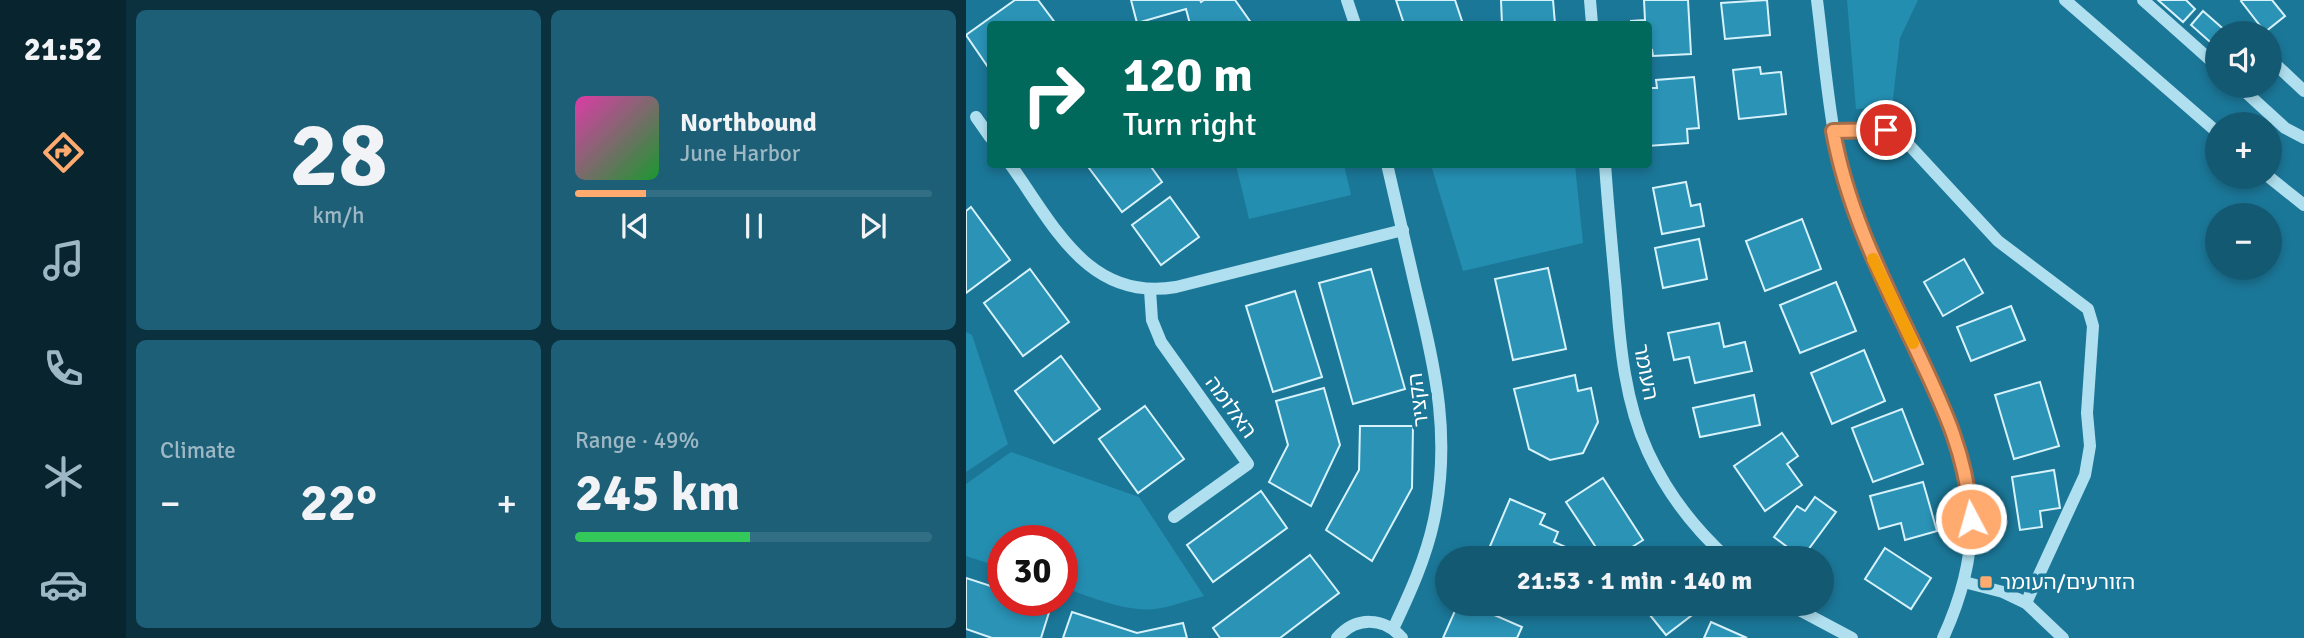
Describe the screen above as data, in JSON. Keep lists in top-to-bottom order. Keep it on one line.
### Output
{"streets":{"street":["העומר","הקציר","האלומה"]},"places":{"transit":["הזורעים/העומר"]},"page":{"tabs":"21:52","tile":[["28","km/h"],"Climate",["Range · 49%","245 km"]],"map_buttons":["+","−"],"turn":["120 m","Turn right"],"song":["Northbound","June Harbor"],"heat":["−","22°","+"],"limit":"30","trip":"21:53 · 1 min · 140 m"}}
